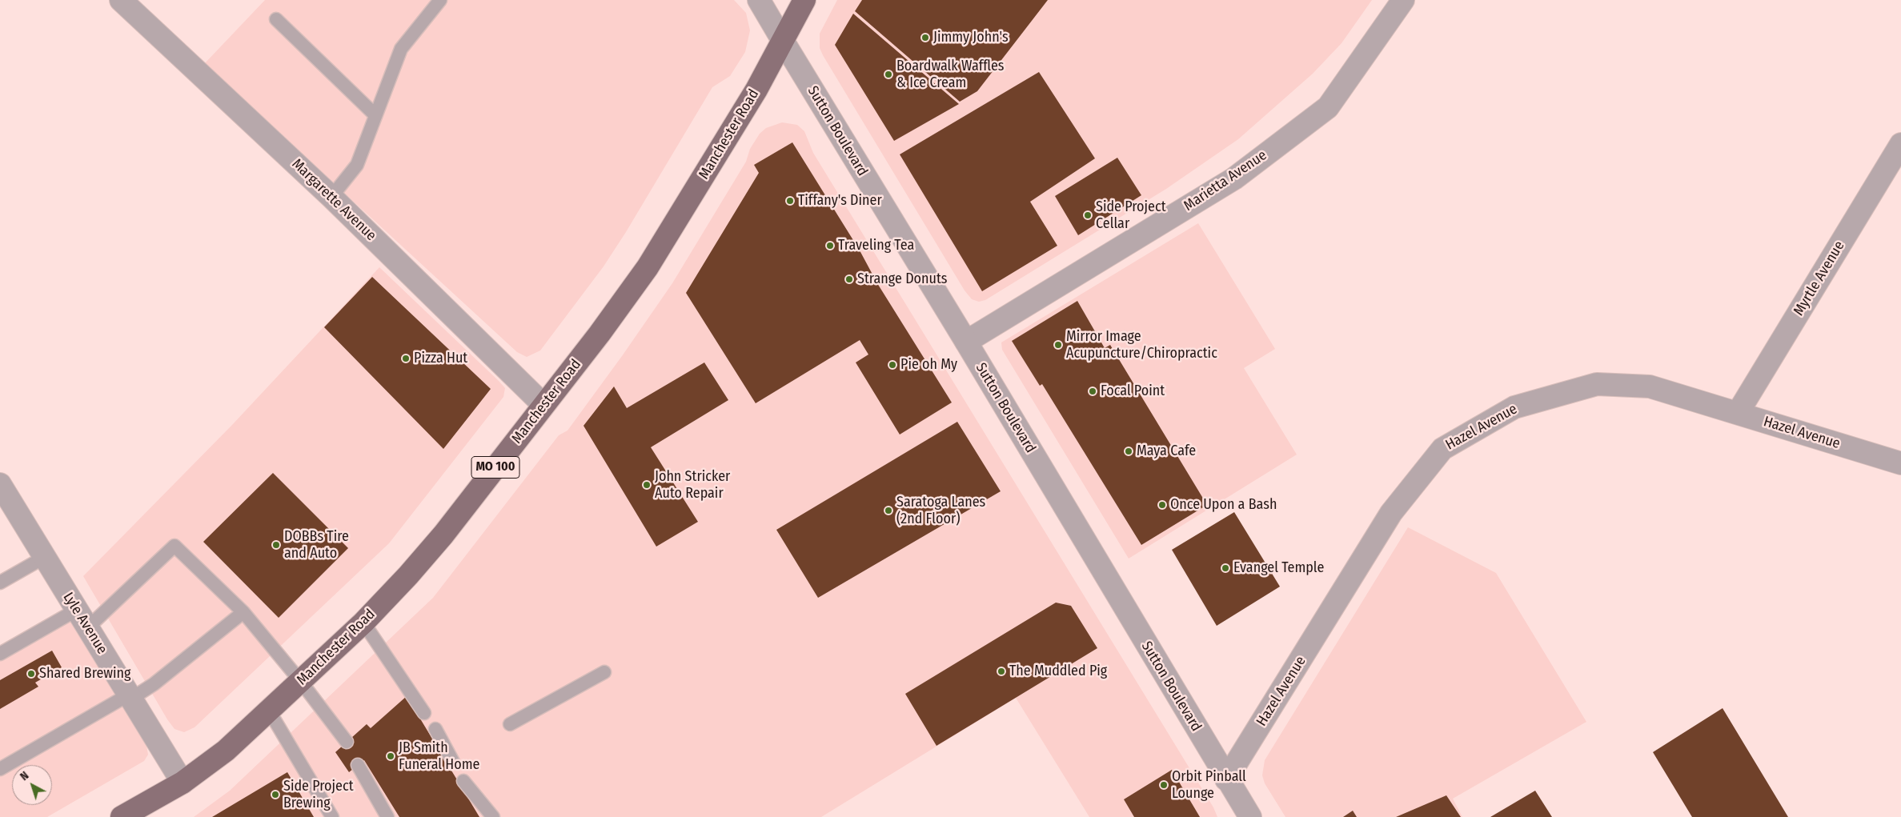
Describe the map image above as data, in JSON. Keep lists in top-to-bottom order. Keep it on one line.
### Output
{"streets":{"main road":["Manchester Road","MO 100"],"street":["Sutton Boulevard","Marietta Avenue","Margarette Avenue","Myrtle Avenue","Hazel Avenue","Lyle Avenue"]},"crossings":[["Sutton Boulevard","Manchester Road"],["Sutton Boulevard","Marietta Avenue"],["Sutton Boulevard","Hazel Avenue"],["Manchester Road","Margarette Avenue"],["Manchester Road","Lyle Avenue"],["Myrtle Avenue","Hazel Avenue"]],"places":["Jimmy John's","Boardwalk Waffles & Ice Cream","Tiffany's Diner","Side Project Cellar","Traveling Tea","Strange Donuts","Mirror Image Acupuncture/Chiropractic","Pizza Hut","Pie oh My","Focal Point","Maya Cafe","John Stricker Auto Repair","Once Upon a Bash","Saratoga Lanes (2nd Floor)","DOBBs Tire and Auto","Evangel Temple","The Muddled Pig","Shared Brewing","JB Smith Funeral Home","Orbit Pinball Lounge","Side Project Brewing"],"north":"top left"}
